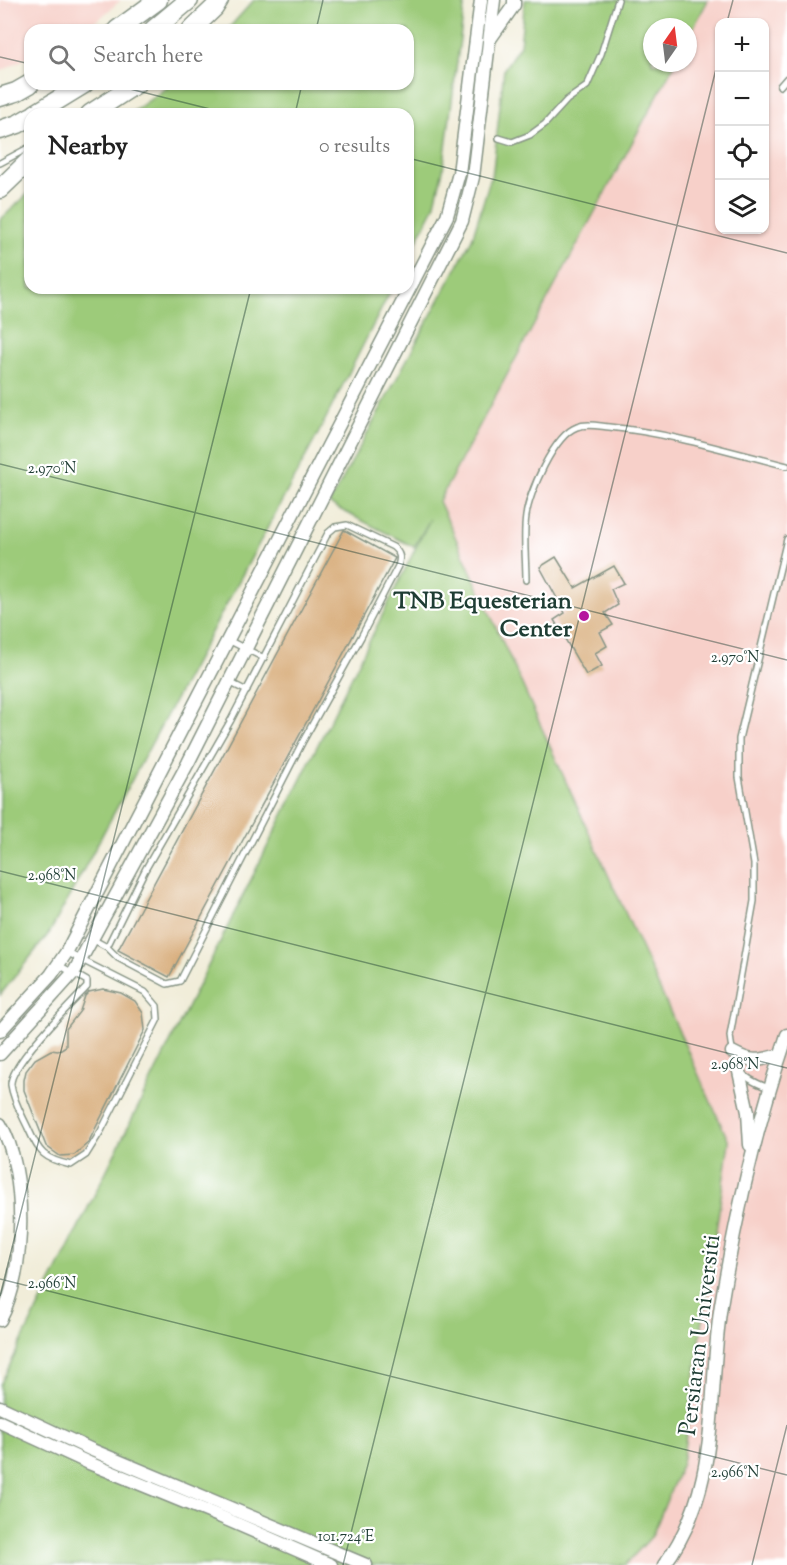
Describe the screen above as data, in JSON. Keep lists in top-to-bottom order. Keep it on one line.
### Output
{"streets":{"street":["Persiaran Universiti"]},"places":["TNB Equesterian Center"],"north":"top","page":{"map_buttons":["+","−"],"search":"Search here","heading":["Nearby","0 results"]},"coordinates":["2.970°N","2.968°N","2.966°N","101.724°E"]}
